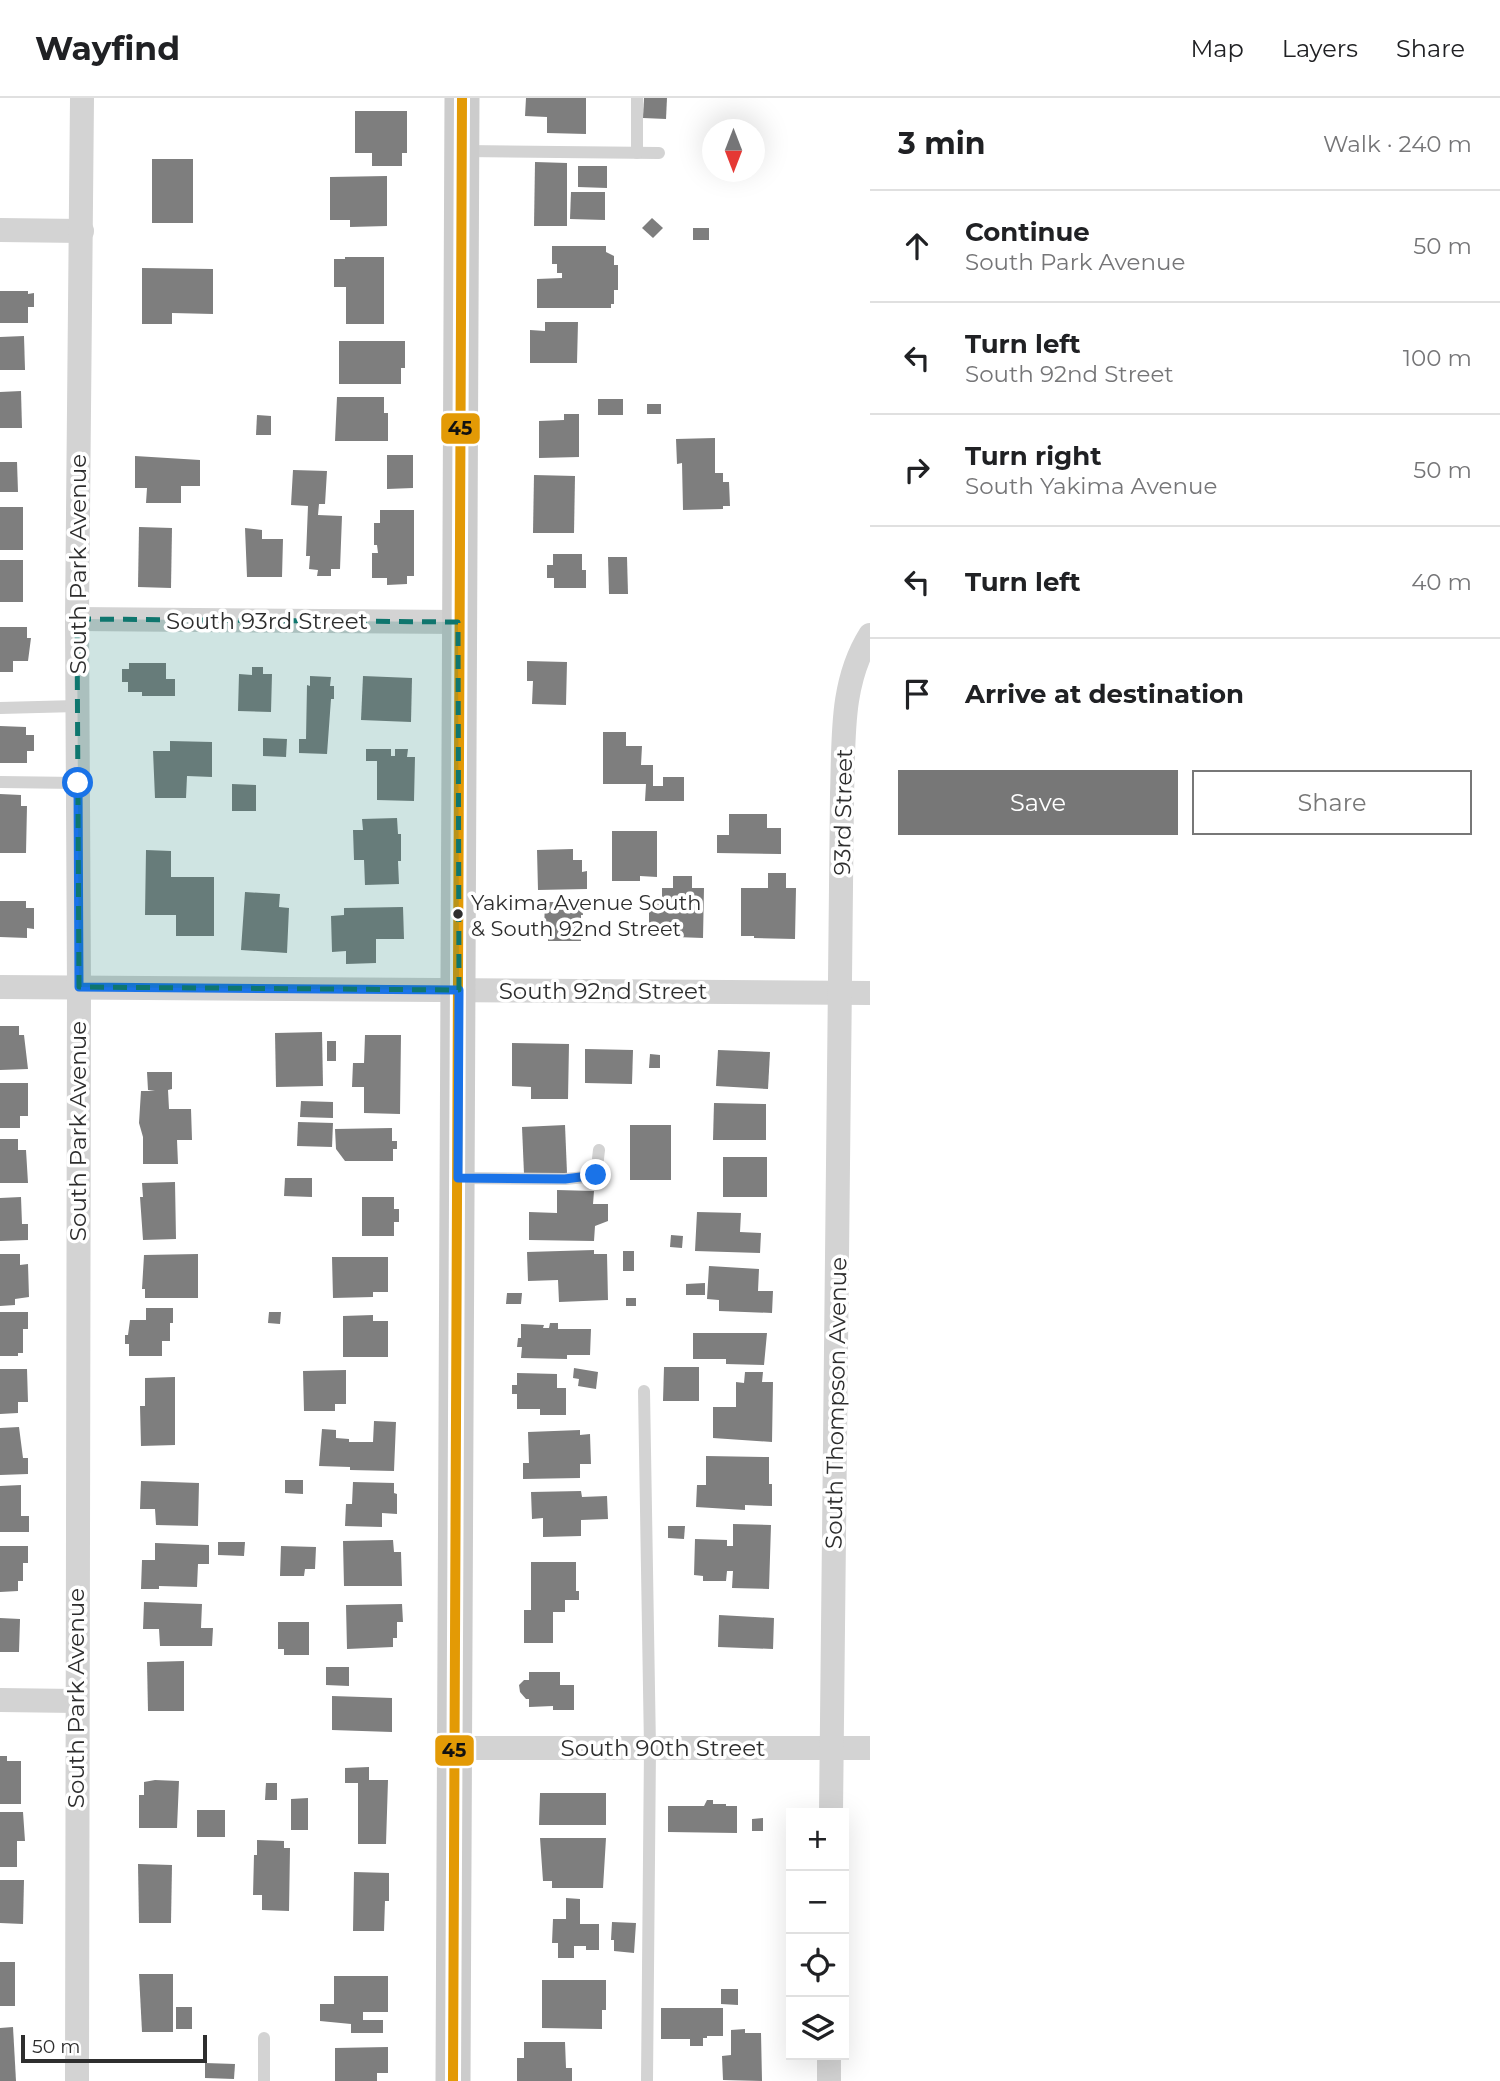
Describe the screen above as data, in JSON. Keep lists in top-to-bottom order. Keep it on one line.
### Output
{"streets":{"street":["South Park Avenue","South 93rd Street","93rd Street","South 92nd Street","South Thompson Avenue","South 90th Street"]},"crossings":[["South Park Avenue","South 93rd Street"],["South Park Avenue","South 92nd Street"],["93rd Street","South 92nd Street"],["93rd Street","South Thompson Avenue"],["South 92nd Street","South Thompson Avenue"],["South Thompson Avenue","South 90th Street"]],"places":["Yakima Avenue South & South 92nd Street"],"lines":["transit line 45"],"scale_bar":"50 m","north":"bottom","page":{"header":"Wayfind","nav":["Map","Layers","Share"],"heading":["3 min","Walk · 240 m"],"list":[["Continue","South Park Avenue","50 m"],["Turn left","South 92nd Street","100 m"],["Turn right","South Yakima Avenue","50 m"],["Turn left","40 m"],"Arrive at destination"],"buttons":["Save","Share"],"map_buttons":["+","−"],"scale":"50 m"}}
